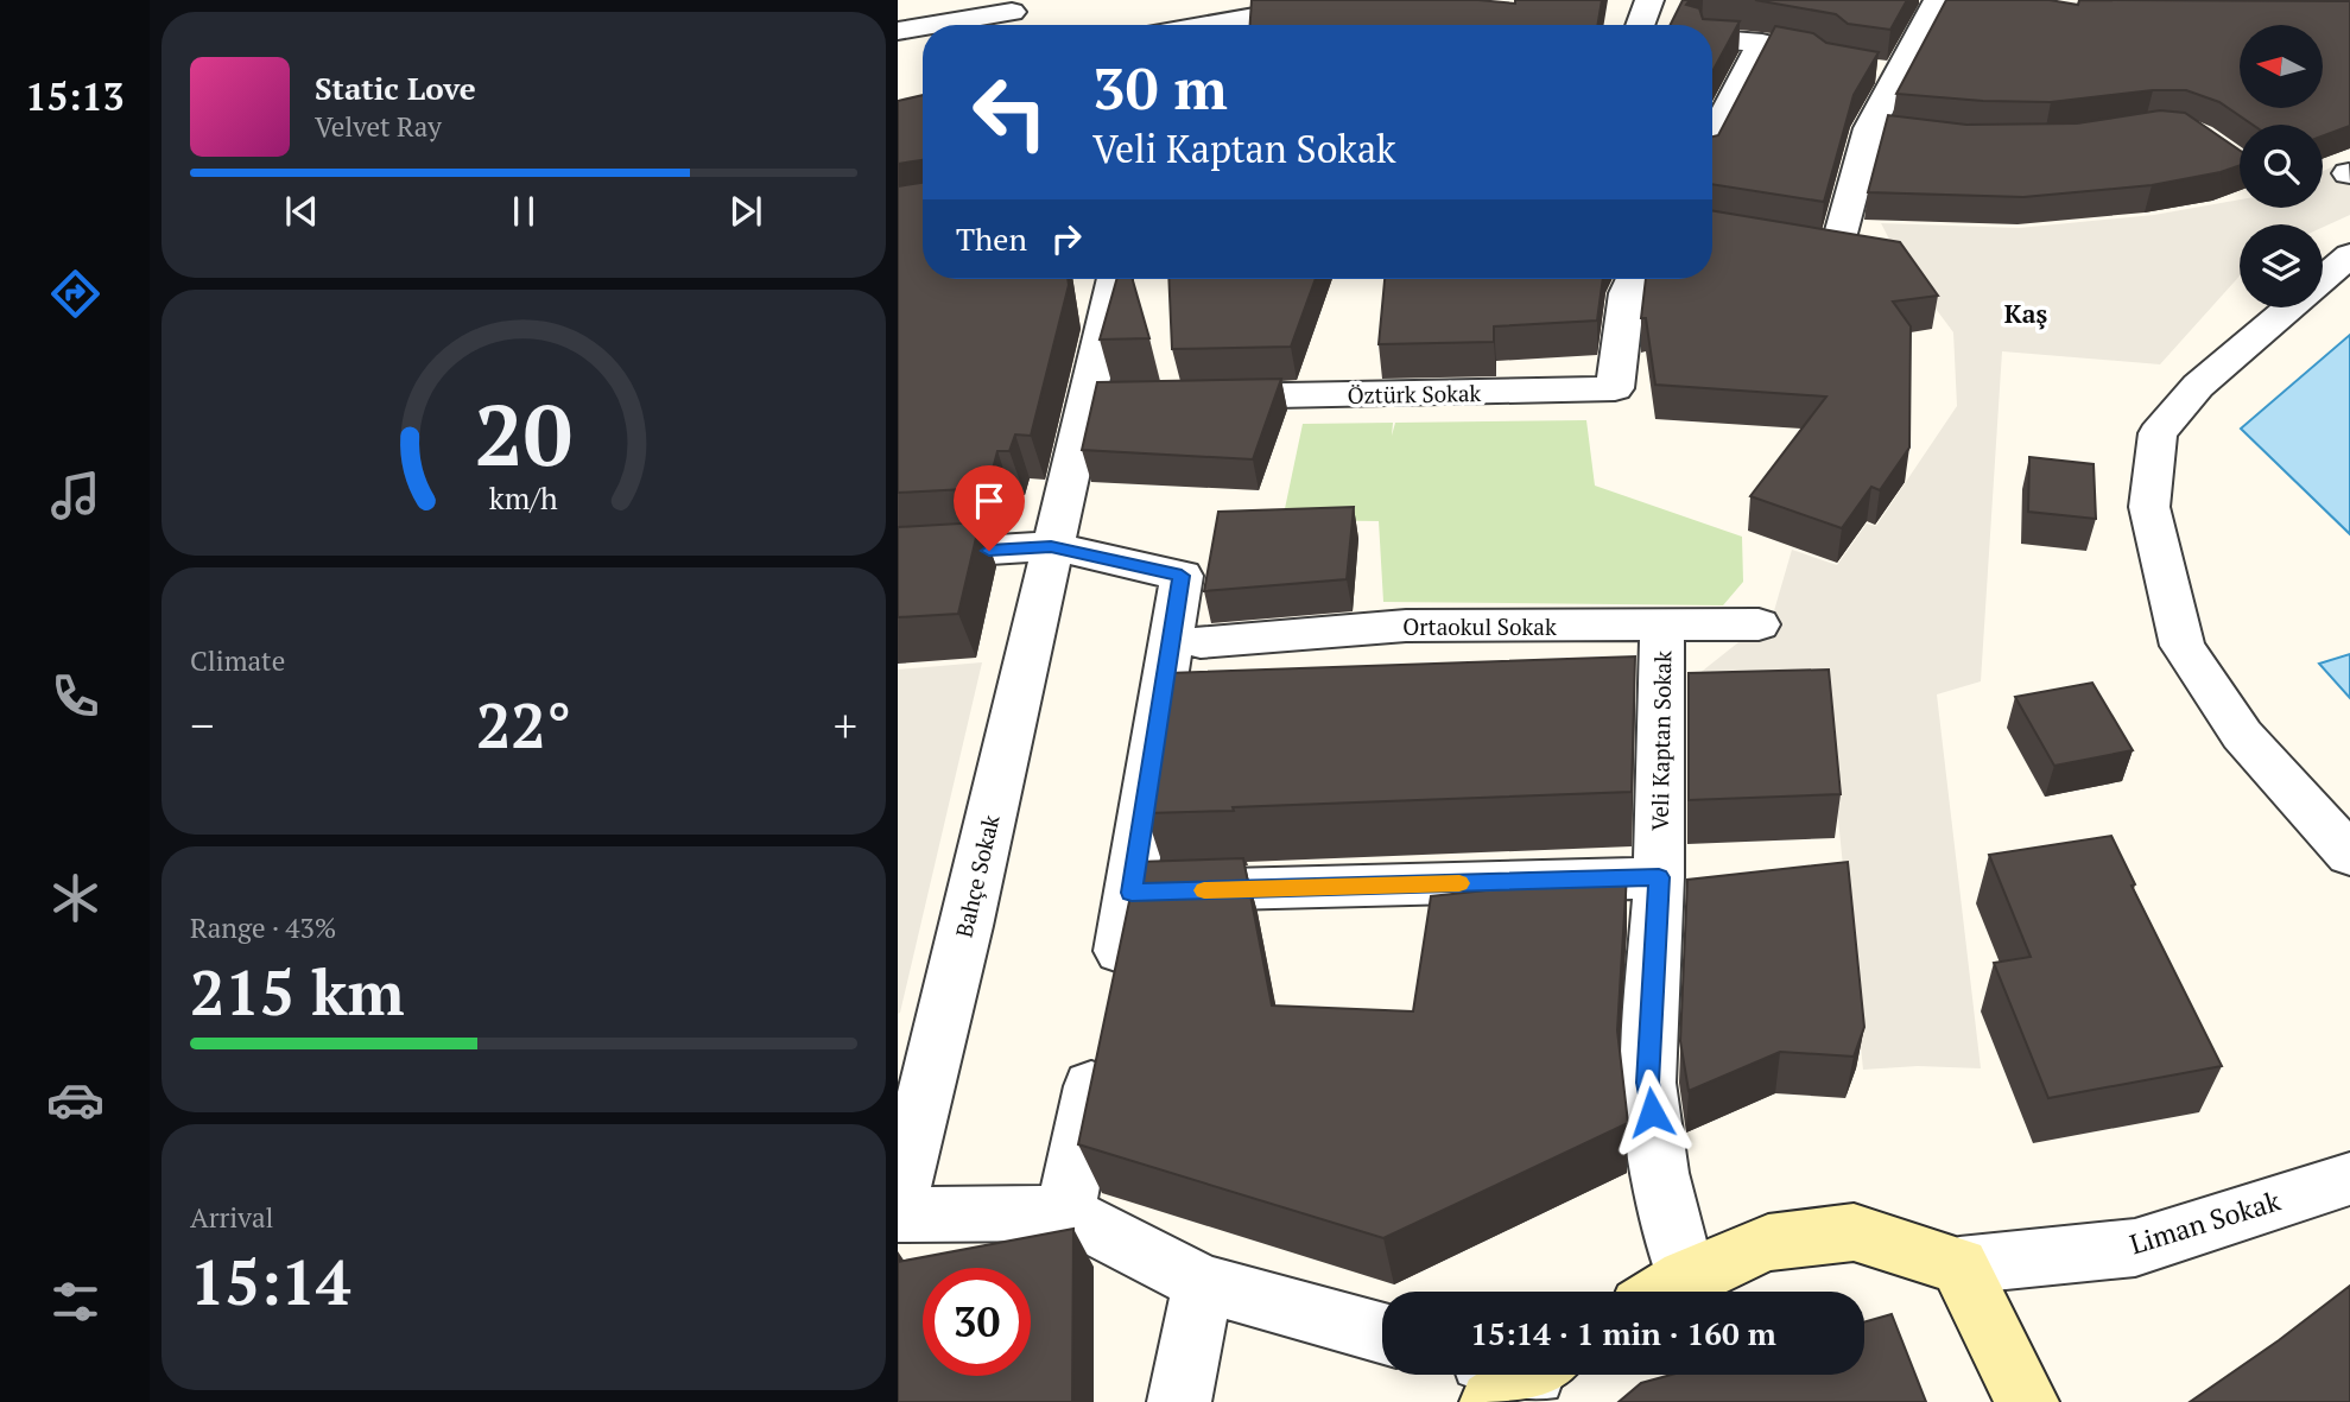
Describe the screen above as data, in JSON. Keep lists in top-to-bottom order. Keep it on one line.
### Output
{"streets":{"street":["Öztürk Sokak","Ortaokul Sokak","Veli Kaptan Sokak","Bahçe Sokak","Liman Sokak"]},"crossings":[["Ortaokul Sokak","Veli Kaptan Sokak"]],"districts":["Kaş"],"north":"left","page":{"tabs":"15:13","turn":["30 m","Veli Kaptan Sokak"],"song":["Static Love","Velvet Ray"],"then":"Then","tile":["Climate",["Range · 43%","215 km"],["Arrival","15:14"]],"heat":["−","22°","+"],"limit":"30","trip":"15:14 · 1 min · 160 m","gauge":["20","km/h"]}}
